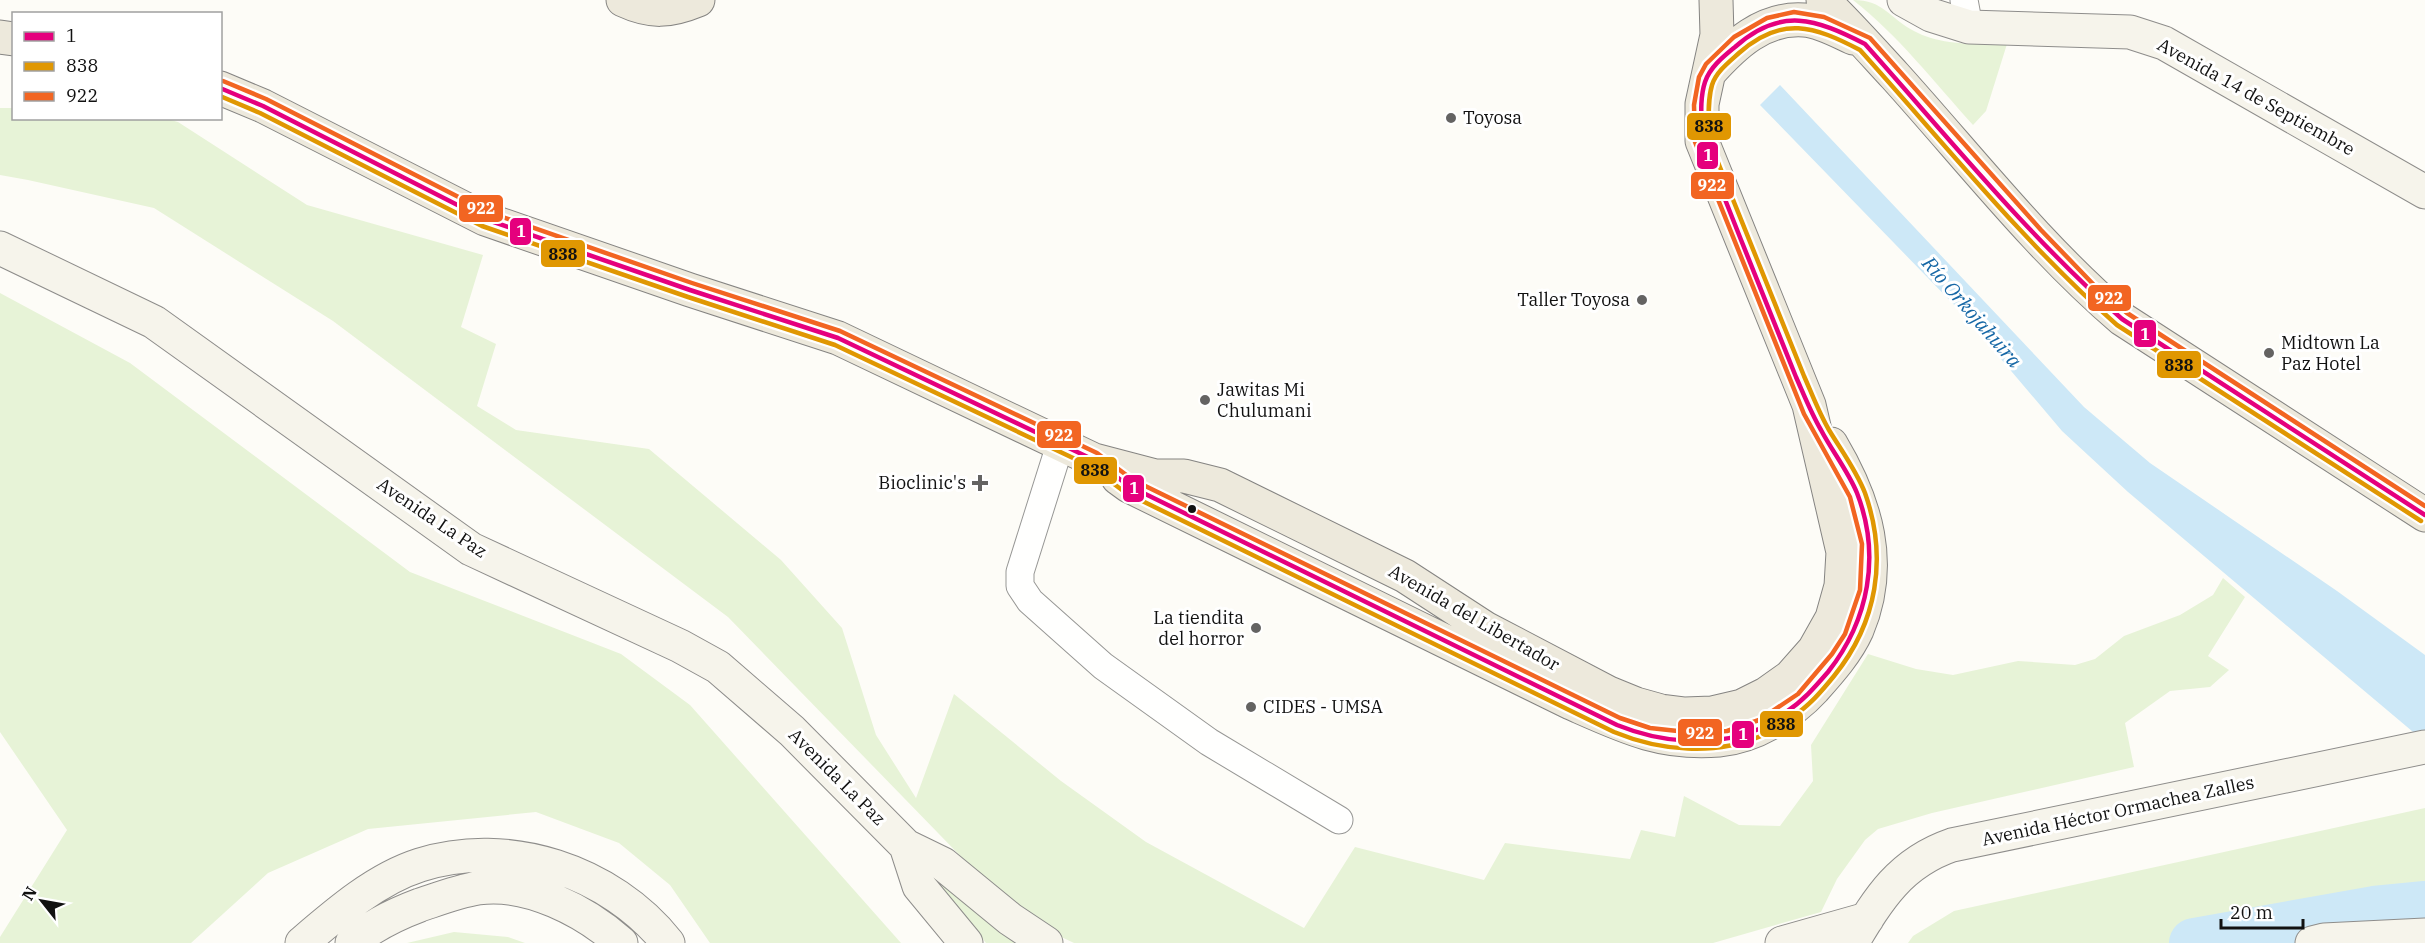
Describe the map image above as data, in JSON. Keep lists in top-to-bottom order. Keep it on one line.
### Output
{"streets":{"main road":["Avenida 14 de Septiembre","Avenida La Paz","Avenida del Libertador","Avenida Héctor Ormachea Zalles"]},"water":["Río Orkojahuira"],"places":{"other":["Toyosa","Taller Toyosa","Midtown La Paz Hotel","Jawitas Mi Chulumani","La tiendita del horror","CIDES - UMSA"],"health":["Bioclinic's"]},"lines":["transit line 922","transit line 1","transit line 838"],"legend":["1","838","922"],"scale_bar":"20 m","north":"top left"}
